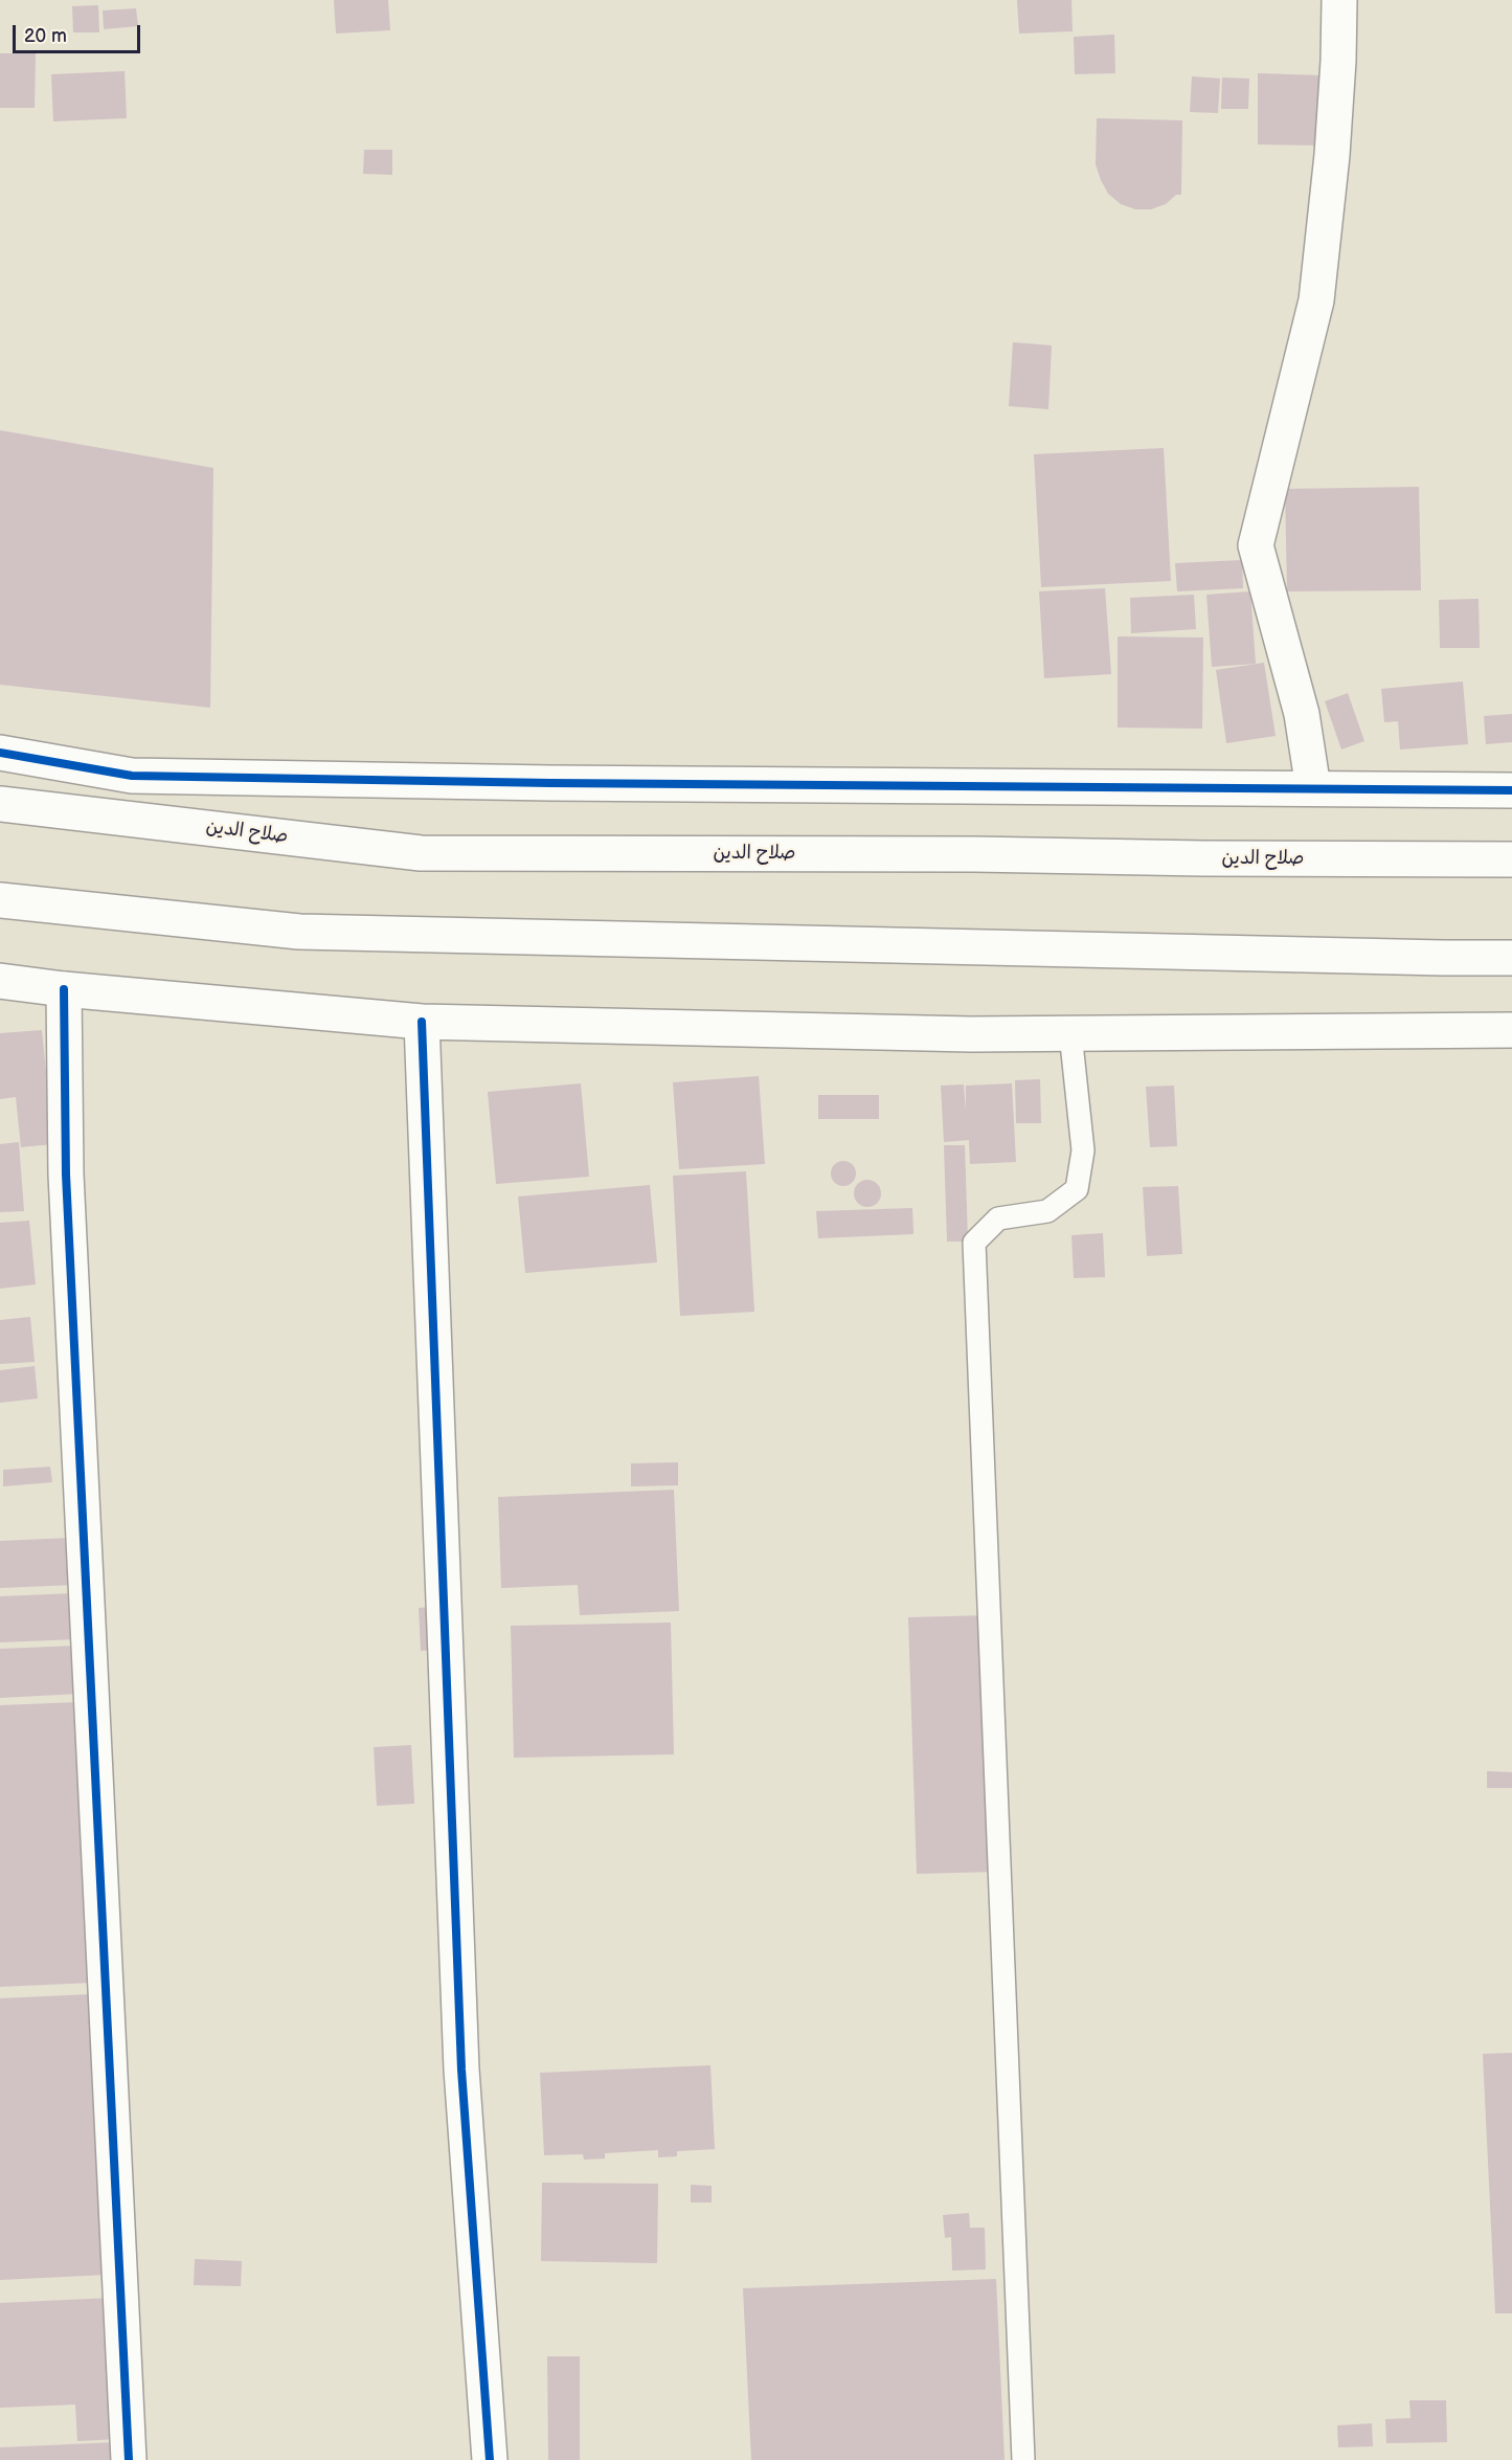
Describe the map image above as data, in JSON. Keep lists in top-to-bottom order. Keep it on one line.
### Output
{"streets":{"main road":["صلاح الدين"]},"scale_bar":"20 m"}
